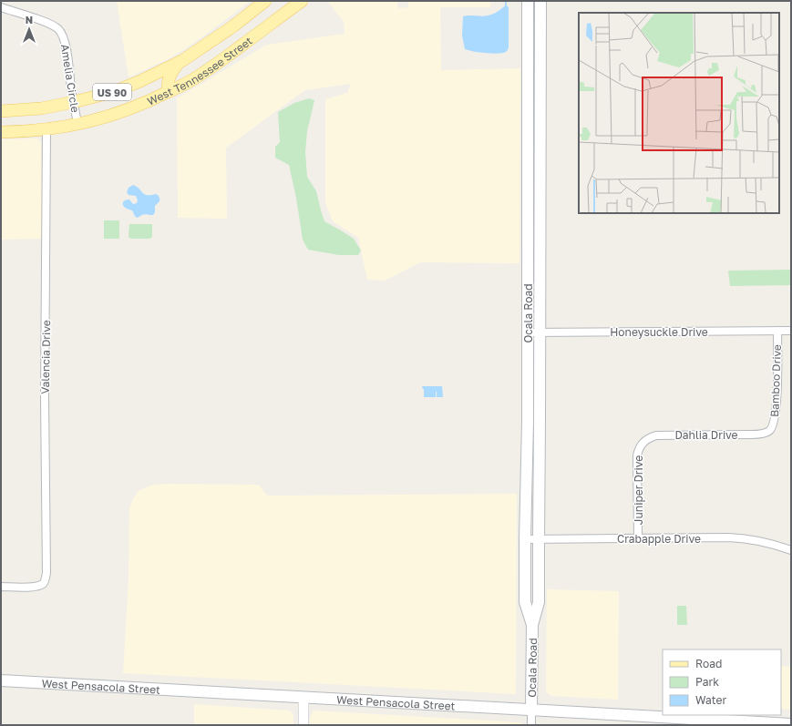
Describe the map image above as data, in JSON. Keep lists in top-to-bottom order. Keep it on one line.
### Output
{"streets":{"main road":["West Tennessee Street","US 90","Ocala Road","West Pensacola Street"],"street":["Amelia Circle","Honeysuckle Drive","Valencia Drive","Bamboo Drive","Dahlia Drive","Juniper Drive","Crabapple Drive"]},"crossings":[["West Tennessee Street","Amelia Circle"],["West Tennessee Street","Valencia Drive"],["Ocala Road","Honeysuckle Drive"],["Ocala Road","Crabapple Drive"],["Ocala Road","West Pensacola Street"],["Honeysuckle Drive","Bamboo Drive"],["Bamboo Drive","Dahlia Drive"],["Dahlia Drive","Juniper Drive"],["Juniper Drive","Crabapple Drive"]],"legend":["Road","Park","Water"],"north":"top"}
